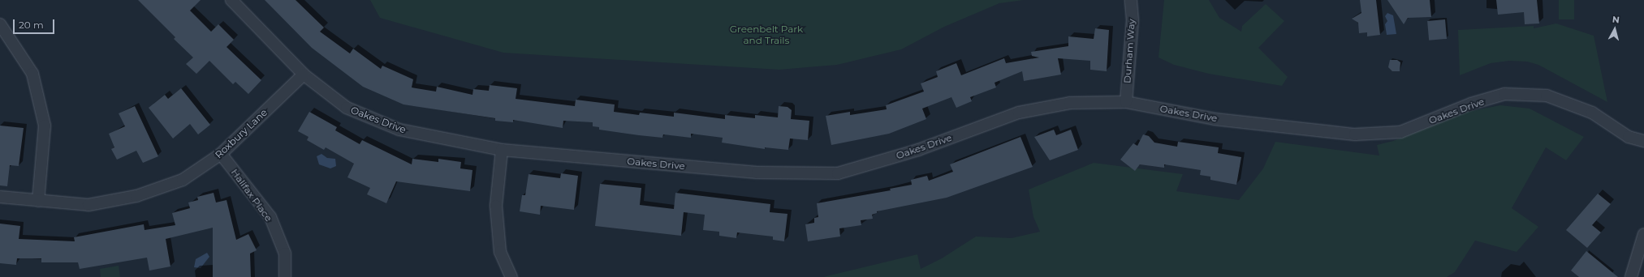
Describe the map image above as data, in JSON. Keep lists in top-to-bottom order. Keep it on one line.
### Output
{"streets":{"street":["Durham Way","Oakes Drive","Roxbury Lane","Halifax Place"]},"crossings":[["Durham Way","Oakes Drive"],["Oakes Drive","Roxbury Lane"],["Roxbury Lane","Halifax Place"]],"parks":["Greenbelt Park and Trails"],"scale_bar":"20 m","north":"top"}
